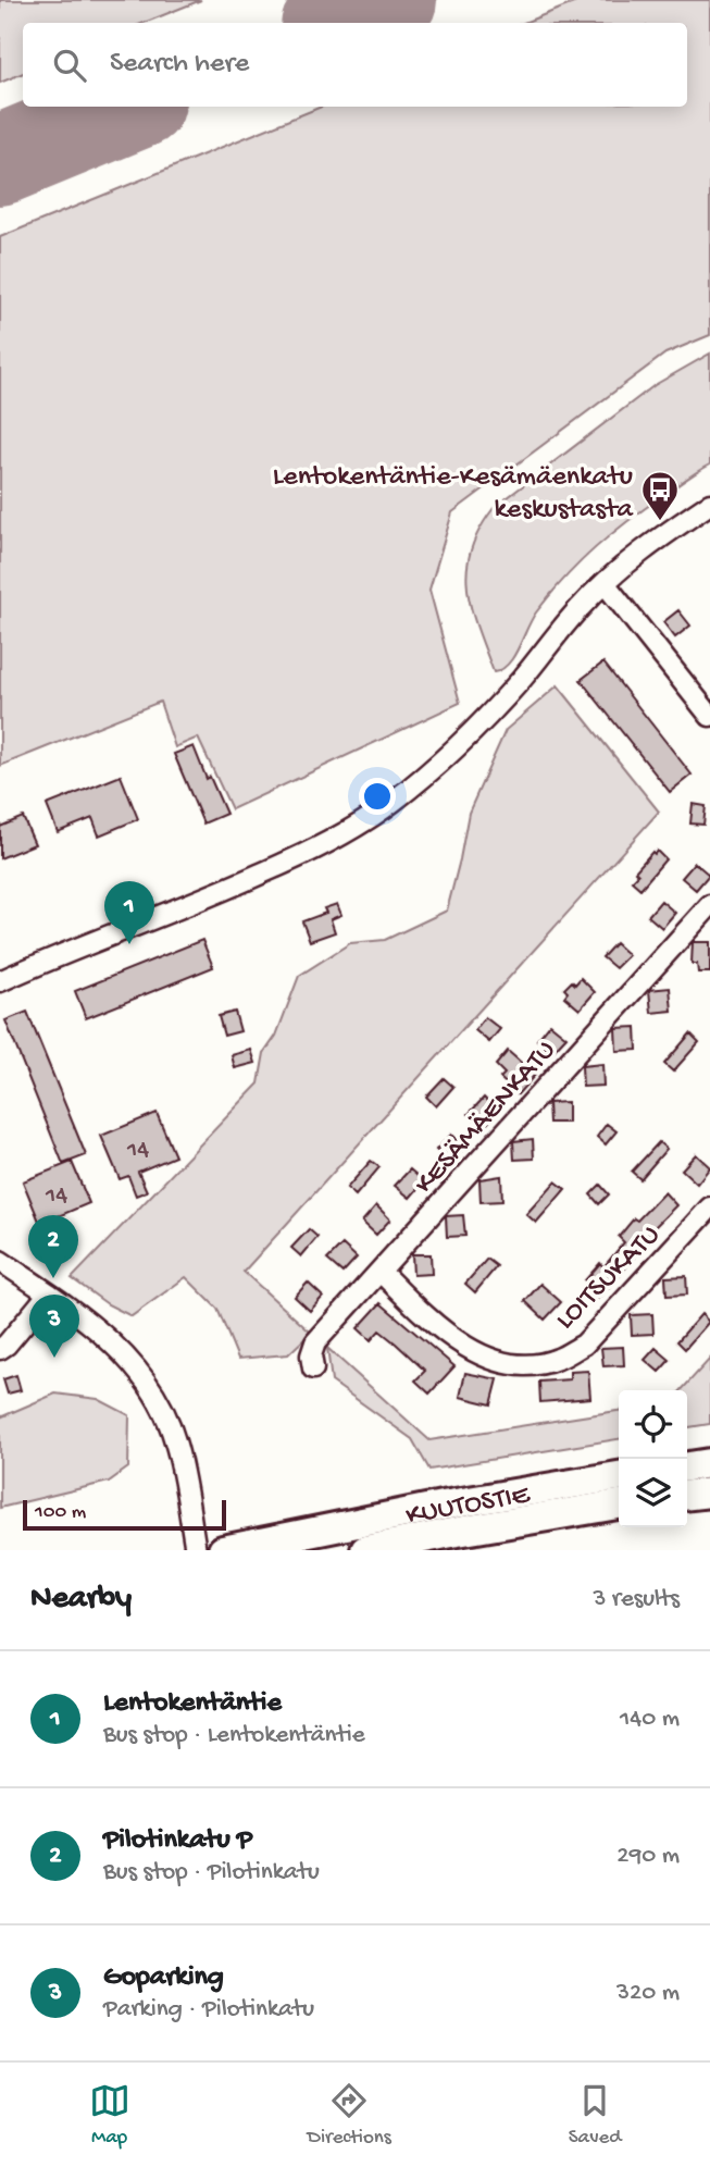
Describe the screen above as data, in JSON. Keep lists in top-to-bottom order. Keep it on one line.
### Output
{"streets":{"highway":["KUUTOSTIE"],"street":["KESÄMÄENKATU","LOITSUKATU"]},"crossings":[["KESÄMÄENKATU","LOITSUKATU"]],"places":{"bus stop":["Lentokentäntie-Kesämäenkatu keskustasta"]},"house_numbers":["14","14"],"scale_bar":"100 m","page":{"search":"Search here","pins":["1","2","3"],"scale":"100 m","heading":["Nearby","3 results"],"list":[{"mark":"1","name":"Lentokentäntie","note":"Bus stop · Lentokentäntie","value":"140 m"},{"mark":"2","name":"Pilotinkatu P","note":"Bus stop · Pilotinkatu","value":"290 m"},{"mark":"3","name":"Goparking","note":"Parking · Pilotinkatu","value":"320 m"}],"nav":["Map","Directions","Saved"]}}
